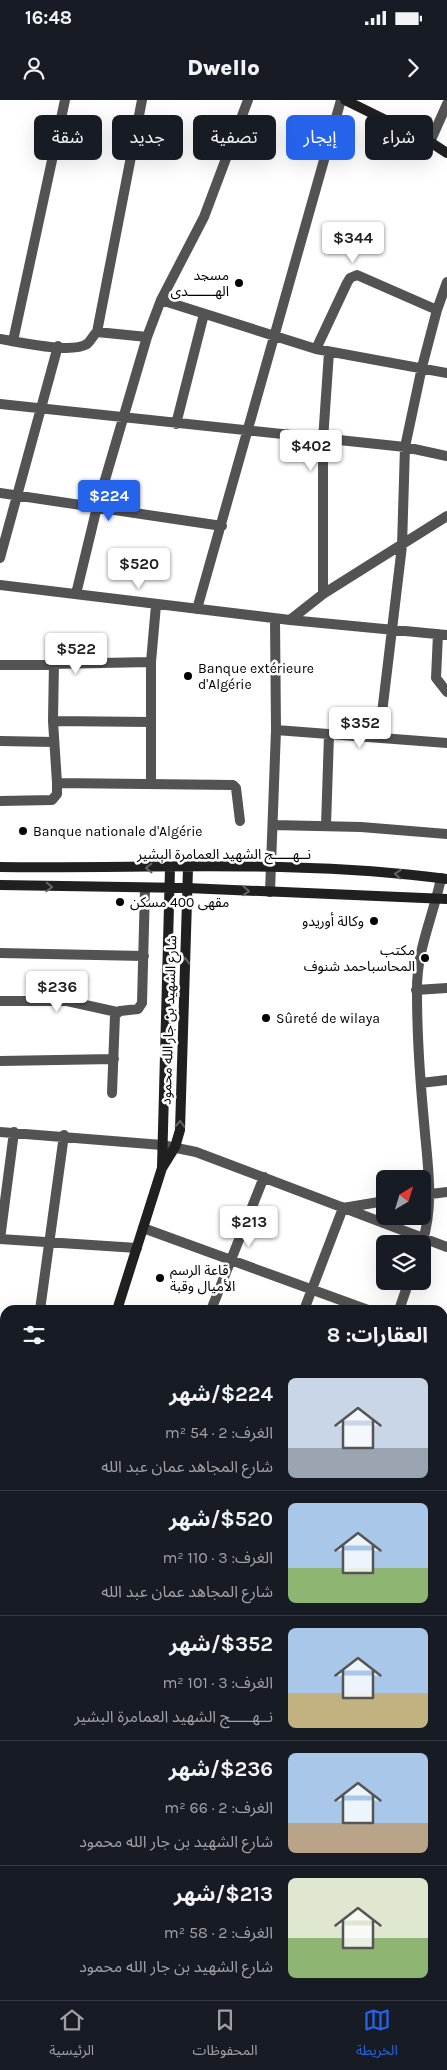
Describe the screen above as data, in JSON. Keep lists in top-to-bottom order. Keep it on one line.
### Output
{"streets":{"street":["نــهـــــج الشهيد العمامرة البشير","شارع الشهيد بن جار الله محمود"]},"crossings":[["نــهـــــج الشهيد العمامرة البشير","شارع الشهيد بن جار الله محمود"]],"places":["مسجد الهـــــــدى","Banque extérieure d'Algérie","Banque nationale d'Algérie","مقهى 400 مسكن","وكالة أوريدو","مكتب المحاسباحمد شنوف","Sûreté de wilaya","قاعة الرسم الأميال وقبة"],"north":"top right","page":{"status":"16:48","header":"Dwello","chip":["شراء","إيجار","تصفية","جديد","شقة"],"price":["$344","$402","$224","$520","$522","$352","$236","$213"],"heading":"العقارات: 8","list":[{"name":"$224/شهر","note":"الغرف: 2 · 54 m² · شارع المجاهد عمان عبد الله"},{"name":"$520/شهر","note":"الغرف: 3 · 110 m² · شارع المجاهد عمان عبد الله"},{"name":"$352/شهر","note":"الغرف: 3 · 101 m² · نــهـــــج الشهيد العمامرة البشير"},{"name":"$236/شهر","note":"الغرف: 2 · 66 m² · شارع الشهيد بن جار الله محمود"},{"name":"$213/شهر","note":"الغرف: 2 · 58 m² · شارع الشهيد بن جار الله محمود"}],"tabs":["الخريطة","المحفوظات","الرئيسية"]}}
